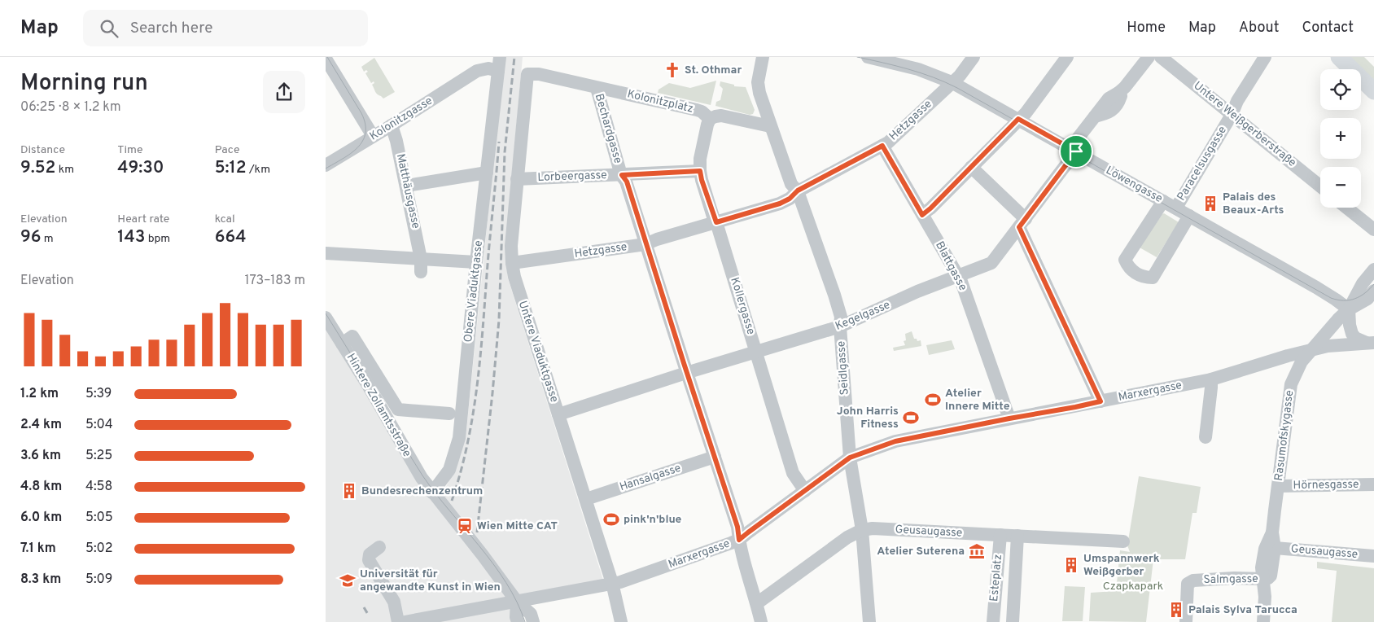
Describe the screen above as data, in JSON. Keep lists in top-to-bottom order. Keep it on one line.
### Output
{"streets":{"street":["Kolonitzplatz","Kolonitzgasse","Hetzgasse","Untere Weißgerberstraße","Bechardgasse","Paracelsusgasse","Lorbeergasse","Löwengasse","Matthäusgasse","Blattgasse","Obere Viaduktgasse","Kollergasse","Kegelgasse","Untere Viaduktgasse","Seidlgasse","Marxergasse","Hintere Zollamtsstraße","Rasumofskygasse","Hansalgasse","Hörnesgasse","Geusaugasse","Esteplatz","Salmgasse"]},"crossings":[["Kolonitzplatz","Bechardgasse"],["Kolonitzplatz","Kollergasse"],["Kolonitzplatz","Untere Viaduktgasse"],["Kolonitzgasse","Matthäusgasse"],["Kolonitzgasse","Obere Viaduktgasse"],["Hetzgasse","Bechardgasse"],["Hetzgasse","Löwengasse"],["Hetzgasse","Blattgasse"],["Hetzgasse","Kollergasse"],["Hetzgasse","Untere Viaduktgasse"],["Hetzgasse","Seidlgasse"],["Untere Weißgerberstraße","Paracelsusgasse"],["Bechardgasse","Lorbeergasse"],["Bechardgasse","Kegelgasse"],["Bechardgasse","Untere Viaduktgasse"],["Bechardgasse","Marxergasse"],["Bechardgasse","Hansalgasse"],["Bechardgasse","Geusaugasse"],["Paracelsusgasse","Löwengasse"],["Lorbeergasse","Kollergasse"],["Lorbeergasse","Untere Viaduktgasse"],["Löwengasse","Kegelgasse"],["Löwengasse","Rasumofskygasse"],["Blattgasse","Kegelgasse"],["Blattgasse","Marxergasse"],["Obere Viaduktgasse","Hintere Zollamtsstraße"],["Kollergasse","Kegelgasse"],["Kollergasse","Marxergasse"],["Kegelgasse","Untere Viaduktgasse"],["Kegelgasse","Seidlgasse"],["Untere Viaduktgasse","Marxergasse"],["Untere Viaduktgasse","Hansalgasse"],["Seidlgasse","Marxergasse"],["Seidlgasse","Geusaugasse"],["Marxergasse","Hintere Zollamtsstraße"],["Marxergasse","Rasumofskygasse"],["Rasumofskygasse","Hörnesgasse"],["Rasumofskygasse","Geusaugasse"],["Rasumofskygasse","Salmgasse"],["Geusaugasse","Esteplatz"]],"parks":["Czapkapark"],"places":{"church":["St. Othmar"],"building":["Palais des Beaux-Arts","Bundesrechenzentrum","Umspannwerk Weißgerber","Palais Sylva Tarucca"],"sports":["Atelier Innere Mitte","John Harris Fitness","pink'n'blue"],"station":["Wien Mitte CAT"],"museum":["Atelier Suterena"],"school or university":["Universität für angewandte Kunst in Wien"]},"page":{"header":"Map","search":"Search here","nav":["Home","Map","About","Contact"],"heading":["Morning run","06:25 · 8 × 1.2 km"],"map_buttons":["+","−"],"stats":[["Distance","9.52 km"],["Time","49:30"],["Pace","5:12 /km"],["Elevation","96 m"],["Heart rate","143 bpm"],["kcal","664"]],"chart":["Elevation","173–183 m"],"list":[{"name":"1.2 km","note":"5:39"},{"name":"2.4 km","note":"5:04"},{"name":"3.6 km","note":"5:25"},{"name":"4.8 km","note":"4:58"},{"name":"6.0 km","note":"5:05"},{"name":"7.1 km","note":"5:02"},{"name":"8.3 km","note":"5:09"}]}}
